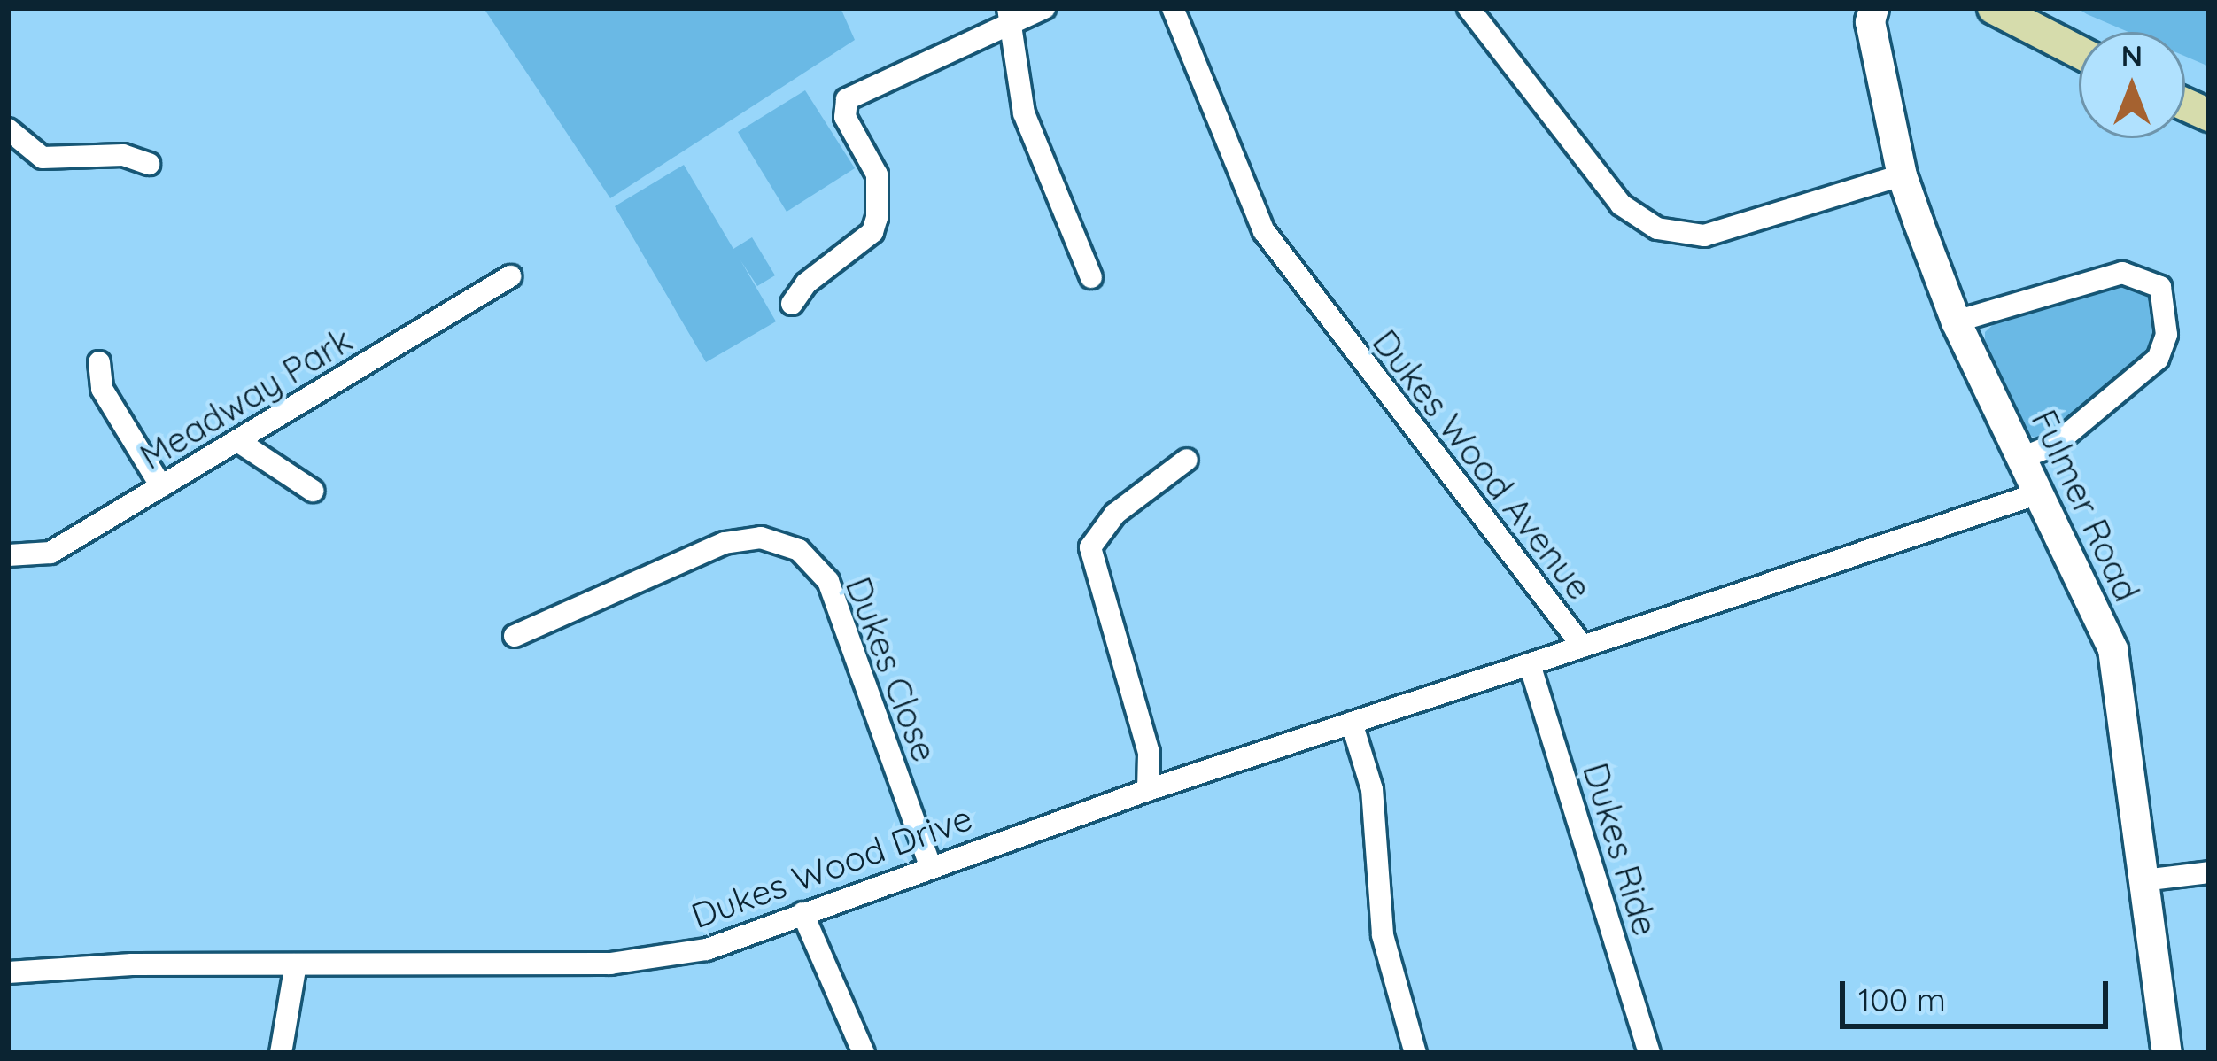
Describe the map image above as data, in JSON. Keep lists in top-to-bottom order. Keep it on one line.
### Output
{"streets":{"street":["Meadway Park","Dukes Wood Avenue","Fulmer Road","Dukes Close","Dukes Ride","Dukes Wood Drive"]},"crossings":[["Dukes Wood Avenue","Fulmer Road"],["Dukes Wood Avenue","Dukes Wood Drive"],["Dukes Close","Dukes Wood Drive"],["Dukes Ride","Dukes Wood Drive"]],"scale_bar":"100 m","north":"top"}
